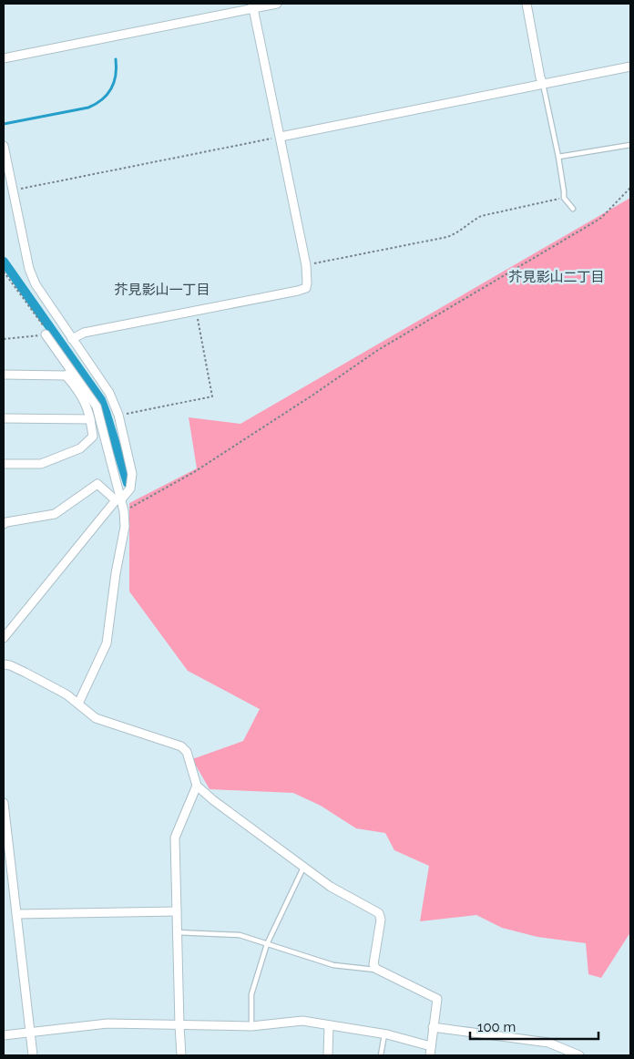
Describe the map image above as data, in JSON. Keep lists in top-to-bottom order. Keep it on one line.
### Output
{"districts":["芥見影山二丁目","芥見影山一丁目"],"scale_bar":"100 m"}
